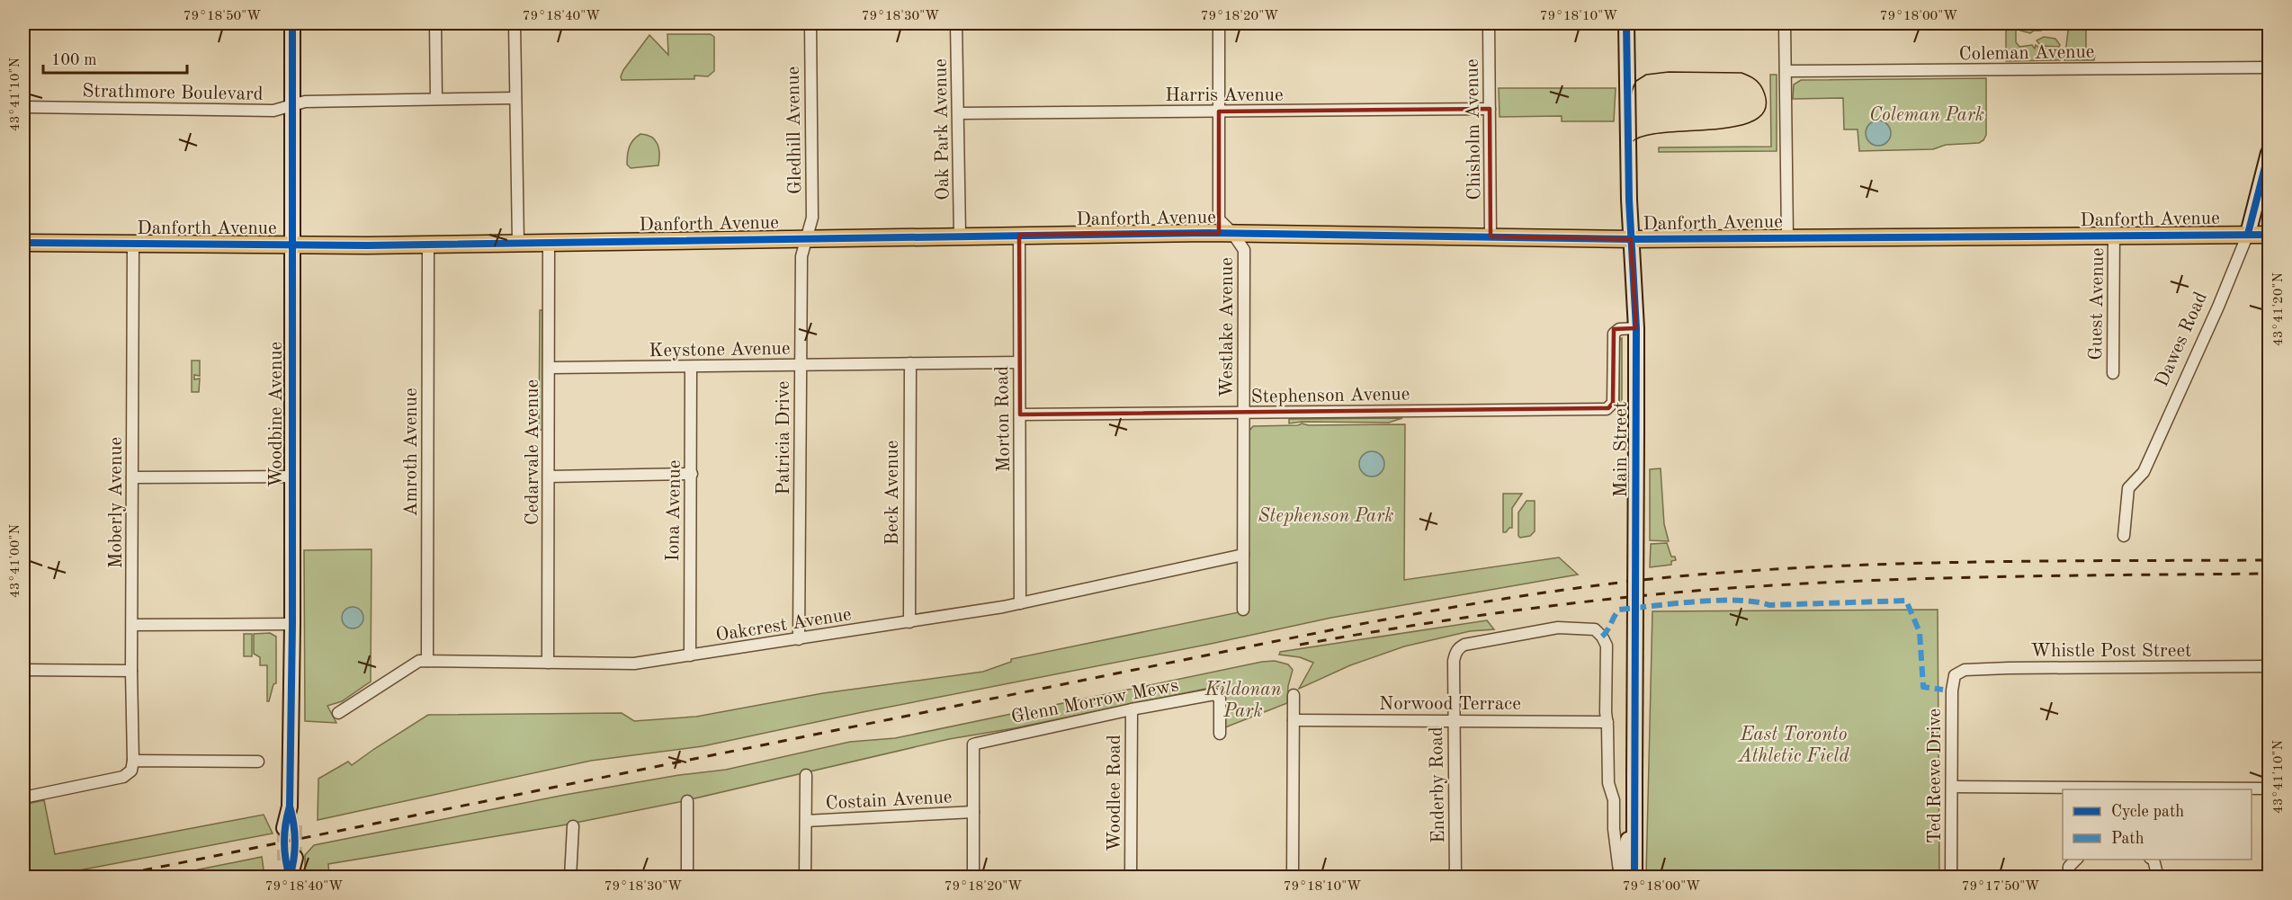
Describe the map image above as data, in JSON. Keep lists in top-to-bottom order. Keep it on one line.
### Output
{"streets":{"main road":["Danforth Avenue"],"street":["Coleman Avenue","Strathmore Boulevard","Harris Avenue","Oak Park Avenue","Chisholm Avenue","Gledhill Avenue","Guest Avenue","Westlake Avenue","Dawes Road","Keystone Avenue","Stephenson Avenue","Woodbine Avenue","Morton Road","Patricia Drive","Main Street","Amroth Avenue","Cedarvale Avenue","Beck Avenue","Moberly Avenue","Iona Avenue","Oakcrest Avenue","Whistle Post Street","Glenn Morrow Mews","Norwood Terrace","Ted Reeve Drive","Enderby Road","Woodlee Road","Costain Avenue"]},"crossings":[["Strathmore Boulevard","Woodbine Avenue"],["Harris Avenue","Oak Park Avenue"],["Harris Avenue","Chisholm Avenue"],["Harris Avenue","Westlake Avenue"],["Oak Park Avenue","Danforth Avenue"],["Chisholm Avenue","Danforth Avenue"],["Gledhill Avenue","Danforth Avenue"],["Gledhill Avenue","Patricia Drive"],["Danforth Avenue","Guest Avenue"],["Danforth Avenue","Westlake Avenue"],["Danforth Avenue","Dawes Road"],["Danforth Avenue","Woodbine Avenue"],["Danforth Avenue","Morton Road"],["Danforth Avenue","Patricia Drive"],["Danforth Avenue","Main Street"],["Danforth Avenue","Amroth Avenue"],["Danforth Avenue","Cedarvale Avenue"],["Danforth Avenue","Moberly Avenue"],["Westlake Avenue","Stephenson Avenue"],["Westlake Avenue","Oakcrest Avenue"],["Keystone Avenue","Morton Road"],["Keystone Avenue","Patricia Drive"],["Keystone Avenue","Cedarvale Avenue"],["Keystone Avenue","Beck Avenue"],["Keystone Avenue","Iona Avenue"],["Stephenson Avenue","Morton Road"],["Stephenson Avenue","Main Street"],["Morton Road","Oakcrest Avenue"],["Patricia Drive","Oakcrest Avenue"],["Main Street","Norwood Terrace"],["Main Street","Enderby Road"],["Amroth Avenue","Oakcrest Avenue"],["Cedarvale Avenue","Oakcrest Avenue"],["Beck Avenue","Oakcrest Avenue"],["Iona Avenue","Oakcrest Avenue"],["Whistle Post Street","Ted Reeve Drive"],["Glenn Morrow Mews","Woodlee Road"],["Glenn Morrow Mews","Costain Avenue"],["Norwood Terrace","Enderby Road"]],"parks":["Coleman Park","Stephenson Park","Kildonan Park","East Toronto Athletic Field"],"legend":["Cycle path","Path"],"scale_bar":"100 m","coordinates":["79°18'50\"W","79°18'40\"W","79°18'30\"W","79°18'20\"W","79°18'10\"W","79°18'00\"W","43°41'10\"N","43°41'20\"N","43°41'00\"N","79°17'50\"W"]}
